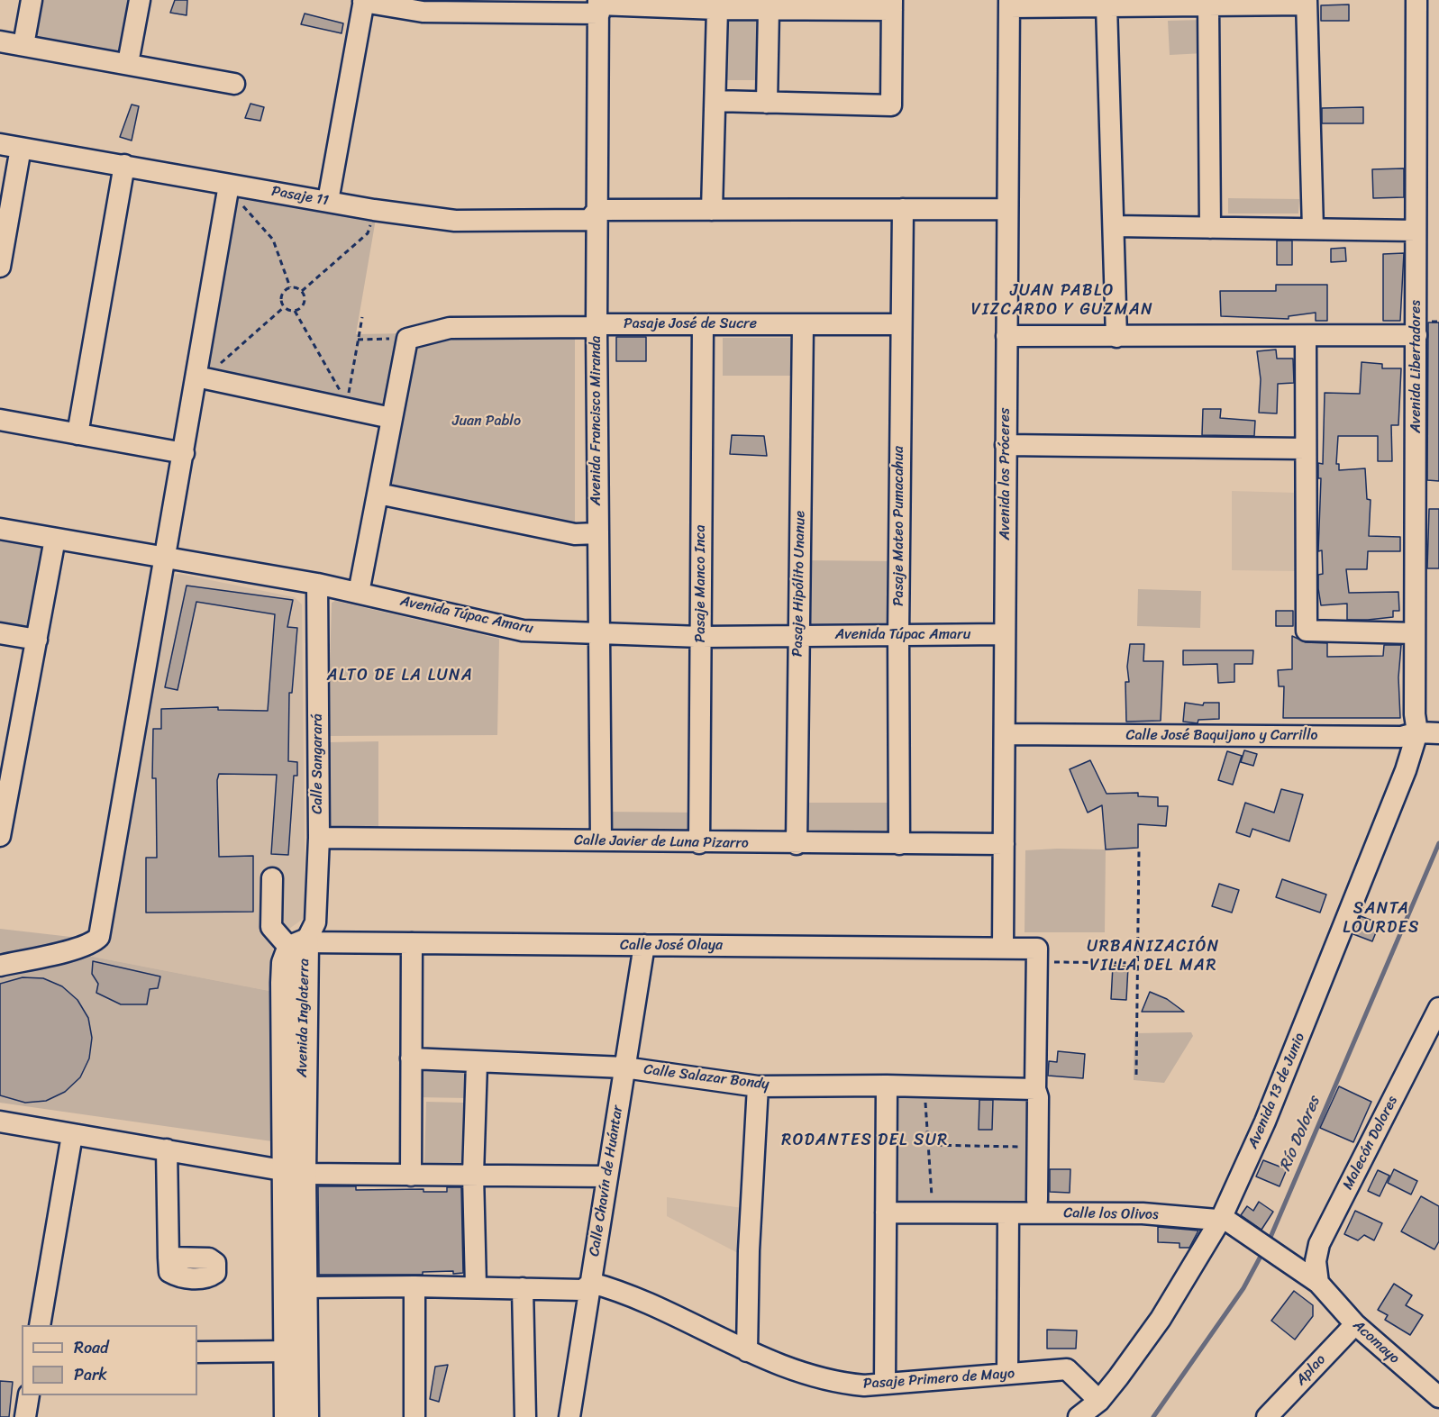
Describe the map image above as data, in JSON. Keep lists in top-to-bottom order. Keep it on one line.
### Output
{"streets":{"main road":["Avenida Inglaterra"],"street":["Pasaje 11","Pasaje José de Sucre","Avenida Libertadores","Avenida Francisco Miranda","Avenida los Próceres","Pasaje Mateo Pumacahua","Pasaje Manco Inca","Pasaje Hipólito Unanue","Avenida Túpac Amaru","Calle José Baquijano y Carrillo","Calle Sangarará","Calle Javier de Luna Pizarro","Calle José Olaya","Calle Salazar Bondy","Avenida 13 de Junio","Malecón Dolores","Calle Chavín de Huántar","Calle los Olivos","Acomayo","Aplao","Pasaje Primero de Mayo"]},"crossings":[["Pasaje 11","Avenida Francisco Miranda"],["Pasaje José de Sucre","Avenida Francisco Miranda"],["Pasaje José de Sucre","Pasaje Mateo Pumacahua"],["Pasaje José de Sucre","Pasaje Manco Inca"],["Pasaje José de Sucre","Pasaje Hipólito Unanue"],["Avenida Libertadores","Calle José Baquijano y Carrillo"],["Avenida Libertadores","Avenida 13 de Junio"],["Avenida Francisco Miranda","Avenida Túpac Amaru"],["Avenida Francisco Miranda","Calle Javier de Luna Pizarro"],["Avenida los Próceres","Avenida Túpac Amaru"],["Avenida los Próceres","Calle José Baquijano y Carrillo"],["Avenida los Próceres","Calle Javier de Luna Pizarro"],["Avenida los Próceres","Calle José Olaya"],["Pasaje Mateo Pumacahua","Avenida Túpac Amaru"],["Pasaje Mateo Pumacahua","Calle Javier de Luna Pizarro"],["Pasaje Manco Inca","Avenida Túpac Amaru"],["Pasaje Manco Inca","Calle Javier de Luna Pizarro"],["Pasaje Hipólito Unanue","Avenida Túpac Amaru"],["Pasaje Hipólito Unanue","Calle Javier de Luna Pizarro"],["Avenida Túpac Amaru","Calle Sangarará"],["Calle José Baquijano y Carrillo","Avenida 13 de Junio"],["Calle Sangarará","Calle Javier de Luna Pizarro"],["Calle Sangarará","Calle José Olaya"],["Calle Sangarará","Avenida Inglaterra"],["Calle José Olaya","Avenida Inglaterra"],["Calle José Olaya","Calle Chavín de Huántar"],["Calle Salazar Bondy","Calle Chavín de Huántar"],["Avenida 13 de Junio","Calle los Olivos"],["Avenida 13 de Junio","Pasaje Primero de Mayo"],["Malecón Dolores","Acomayo"],["Calle Chavín de Huántar","Pasaje Primero de Mayo"],["Acomayo","Aplao"]],"districts":["JUAN PABLO VIZCARDO Y GUZMAN","ALTO DE LA LUNA","SANTA LOURDES","URBANIZACIÓN VILLA DEL MAR","RODANTES DEL SUR"],"water":["Río Dolores"],"parks":["Juan Pablo"],"legend":["Road","Park"]}
